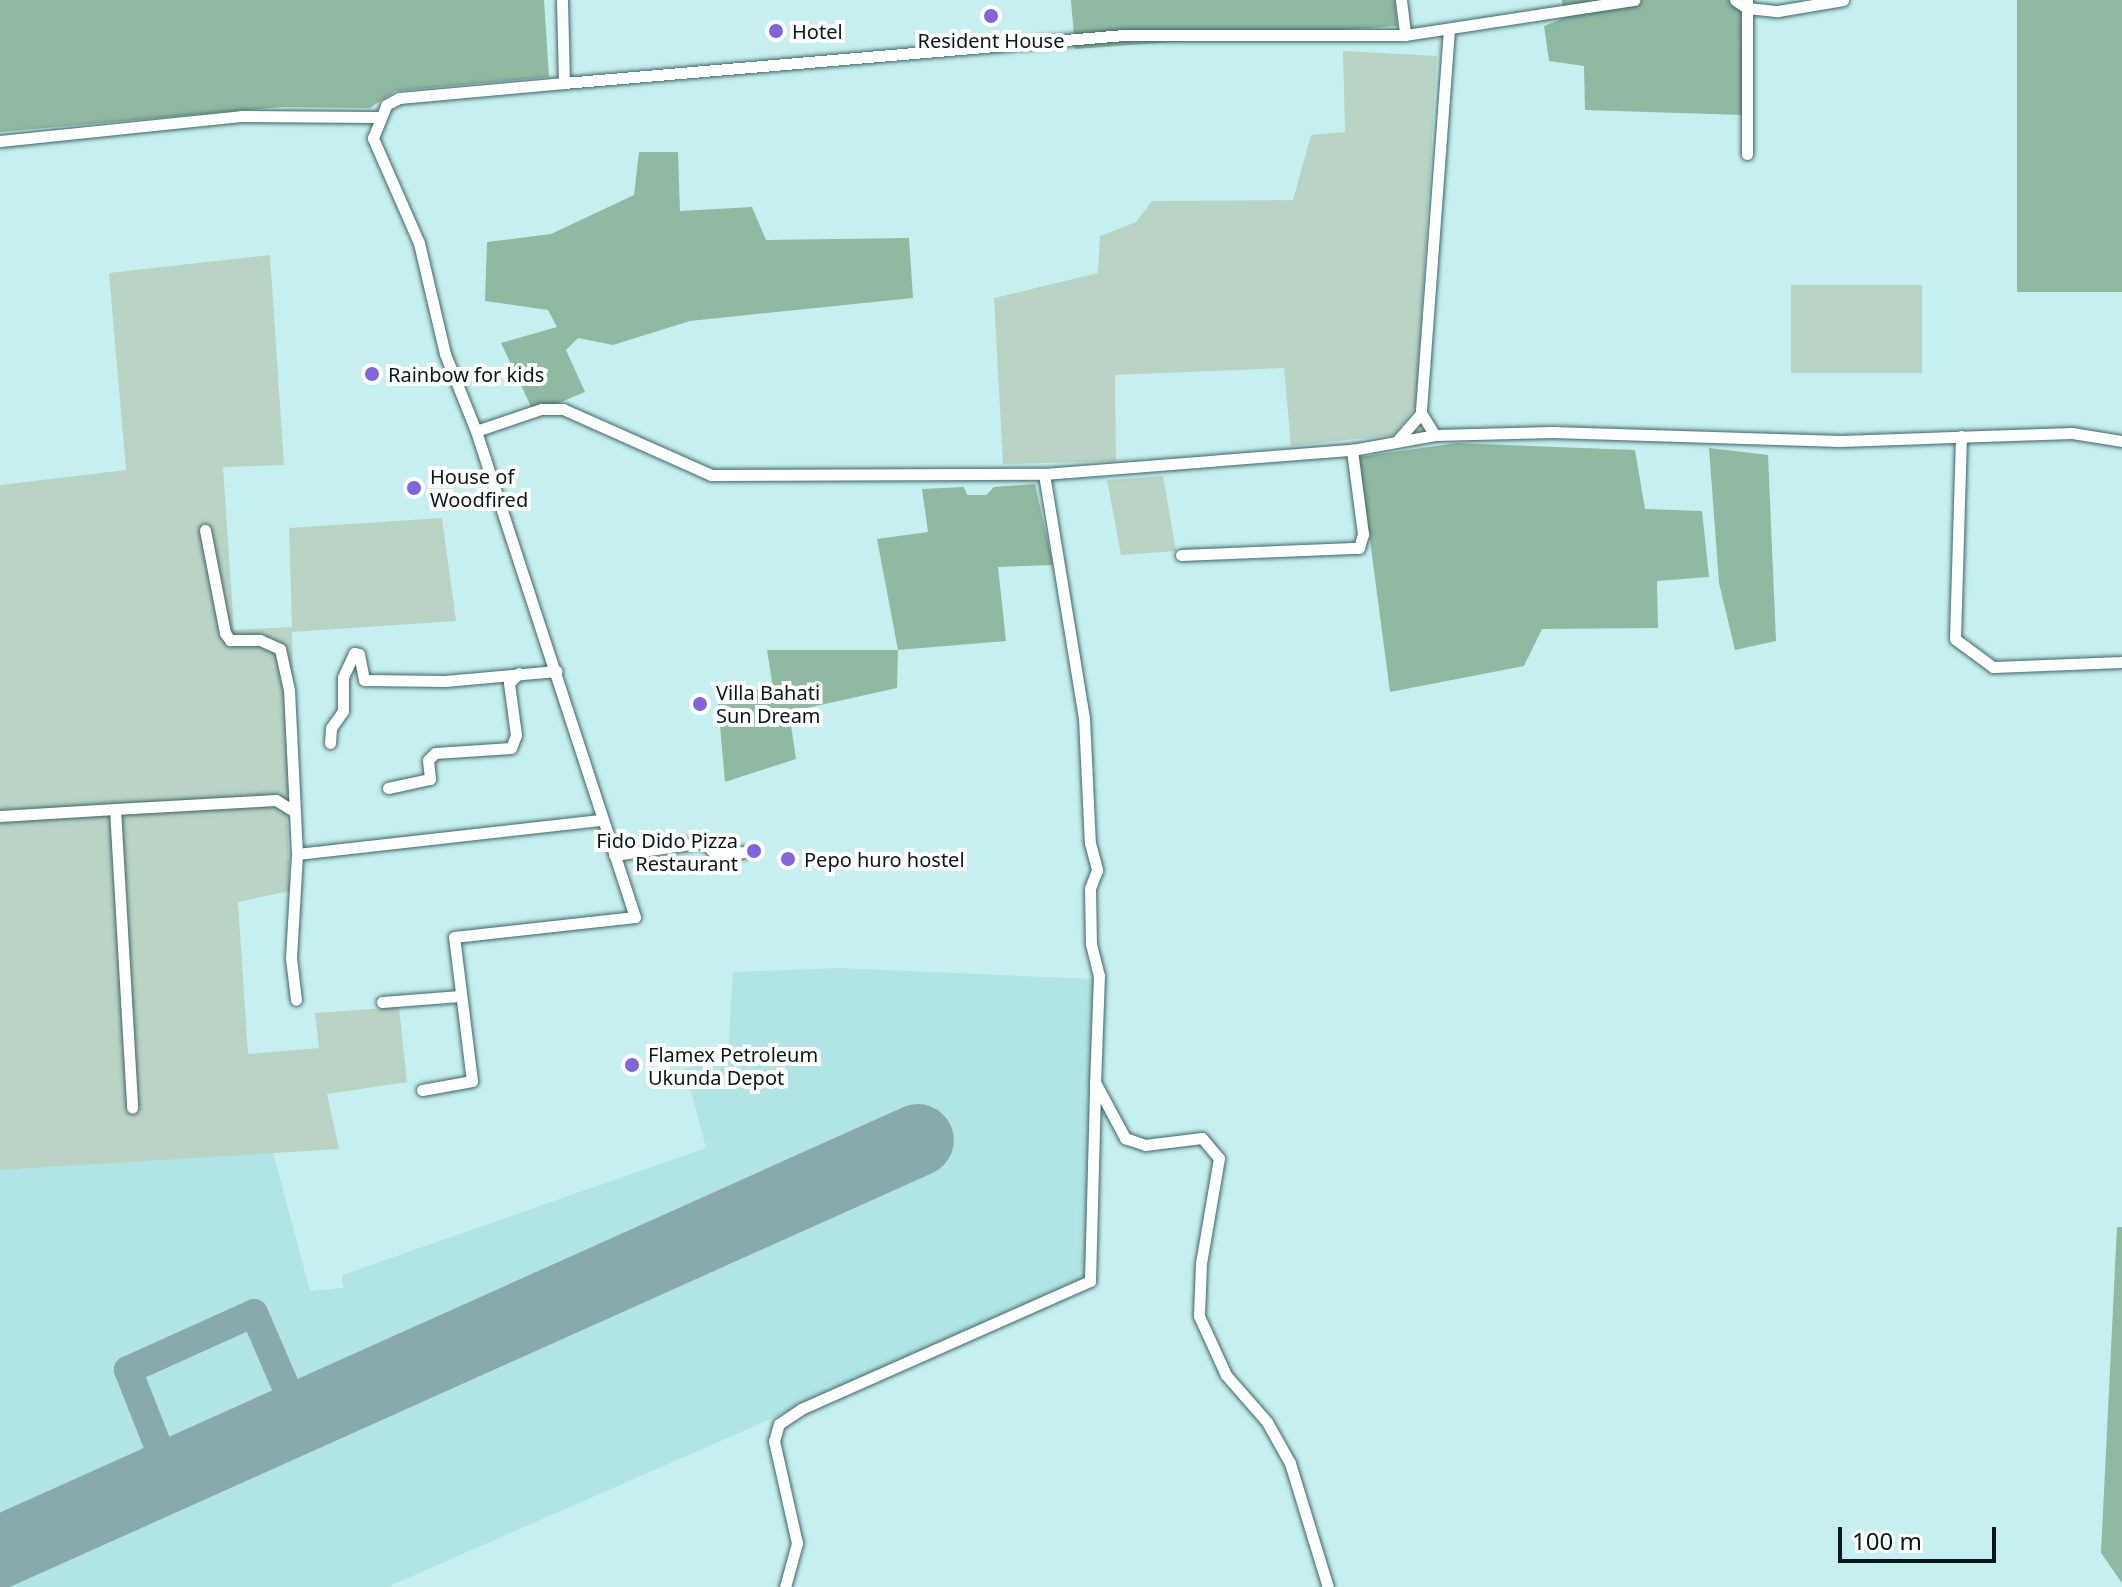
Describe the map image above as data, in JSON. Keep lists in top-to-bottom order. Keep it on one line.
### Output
{"places":["Resident House","Hotel","Rainbow for kids","House of Woodfired","Villa Bahati Sun Dream","Fido Dido Pizza Restaurant","Pepo huro hostel","Flamex Petroleum Ukunda Depot"],"scale_bar":"100 m"}
